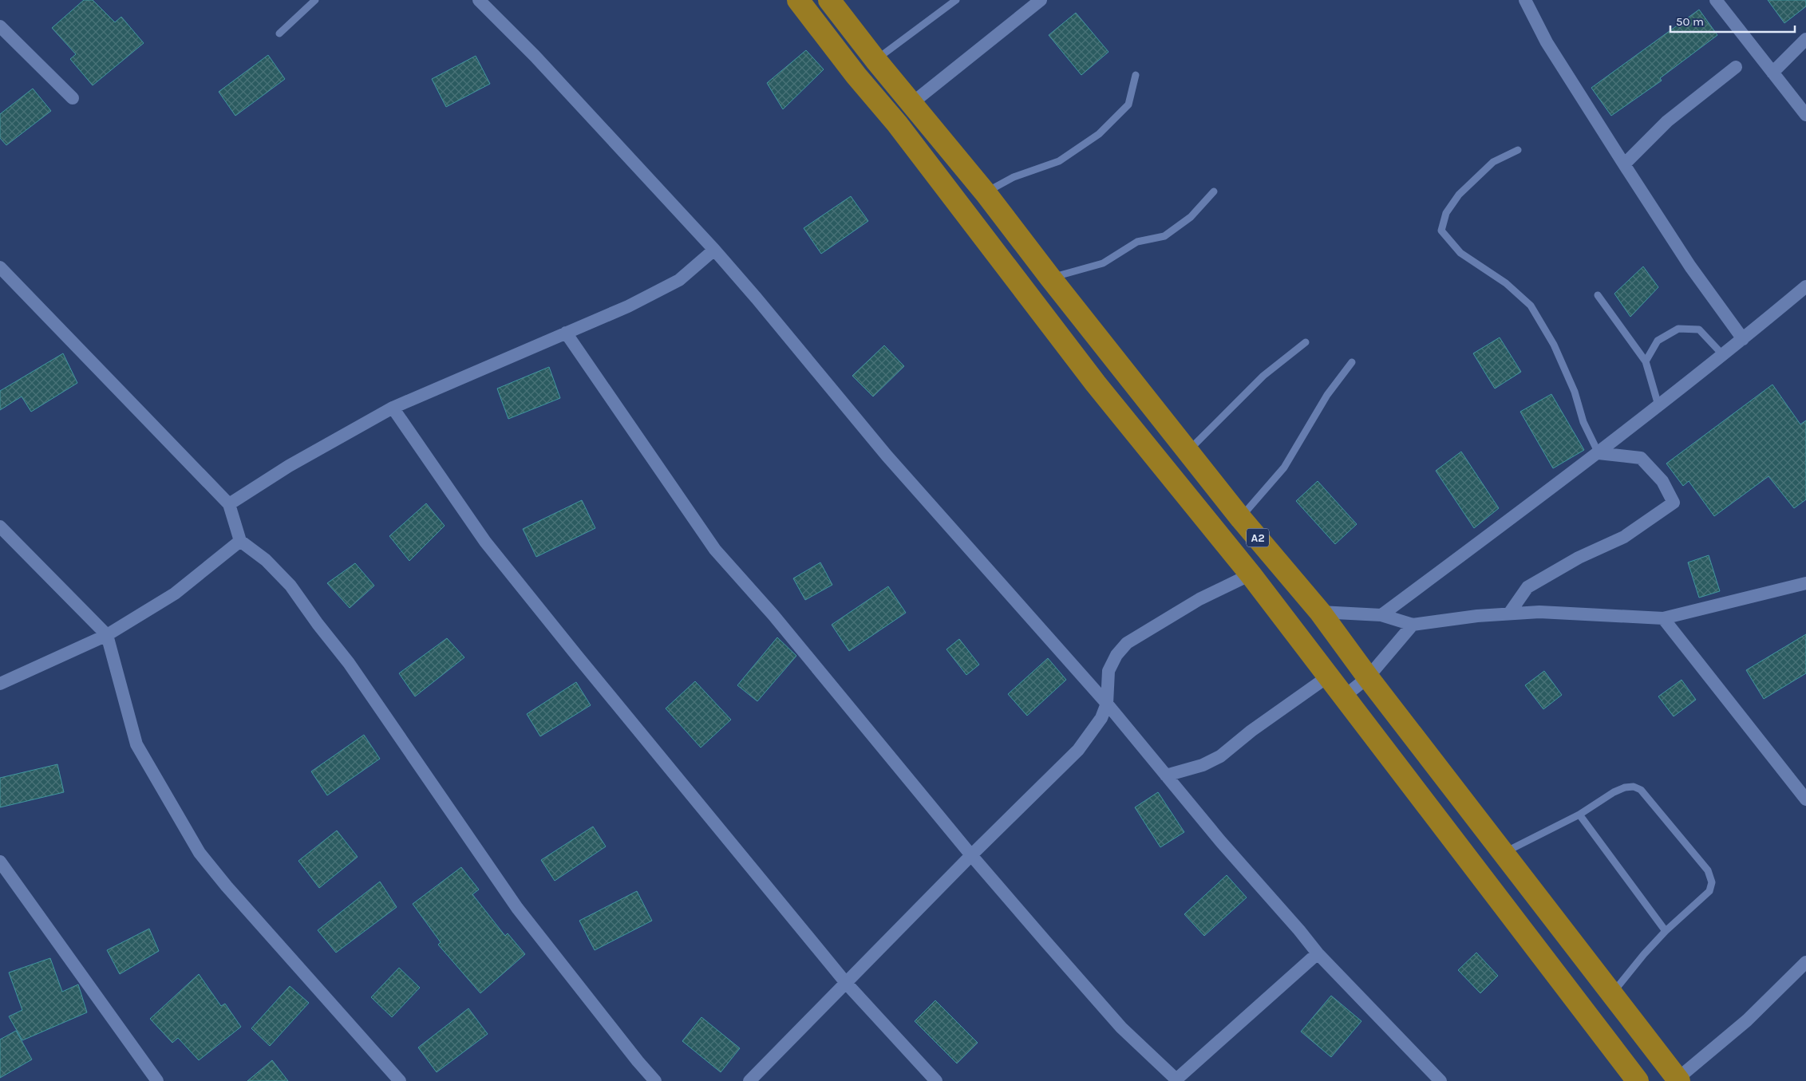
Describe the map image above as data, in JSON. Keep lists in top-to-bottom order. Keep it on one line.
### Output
{"streets":{"highway":["A2"]},"scale_bar":"50 m"}
